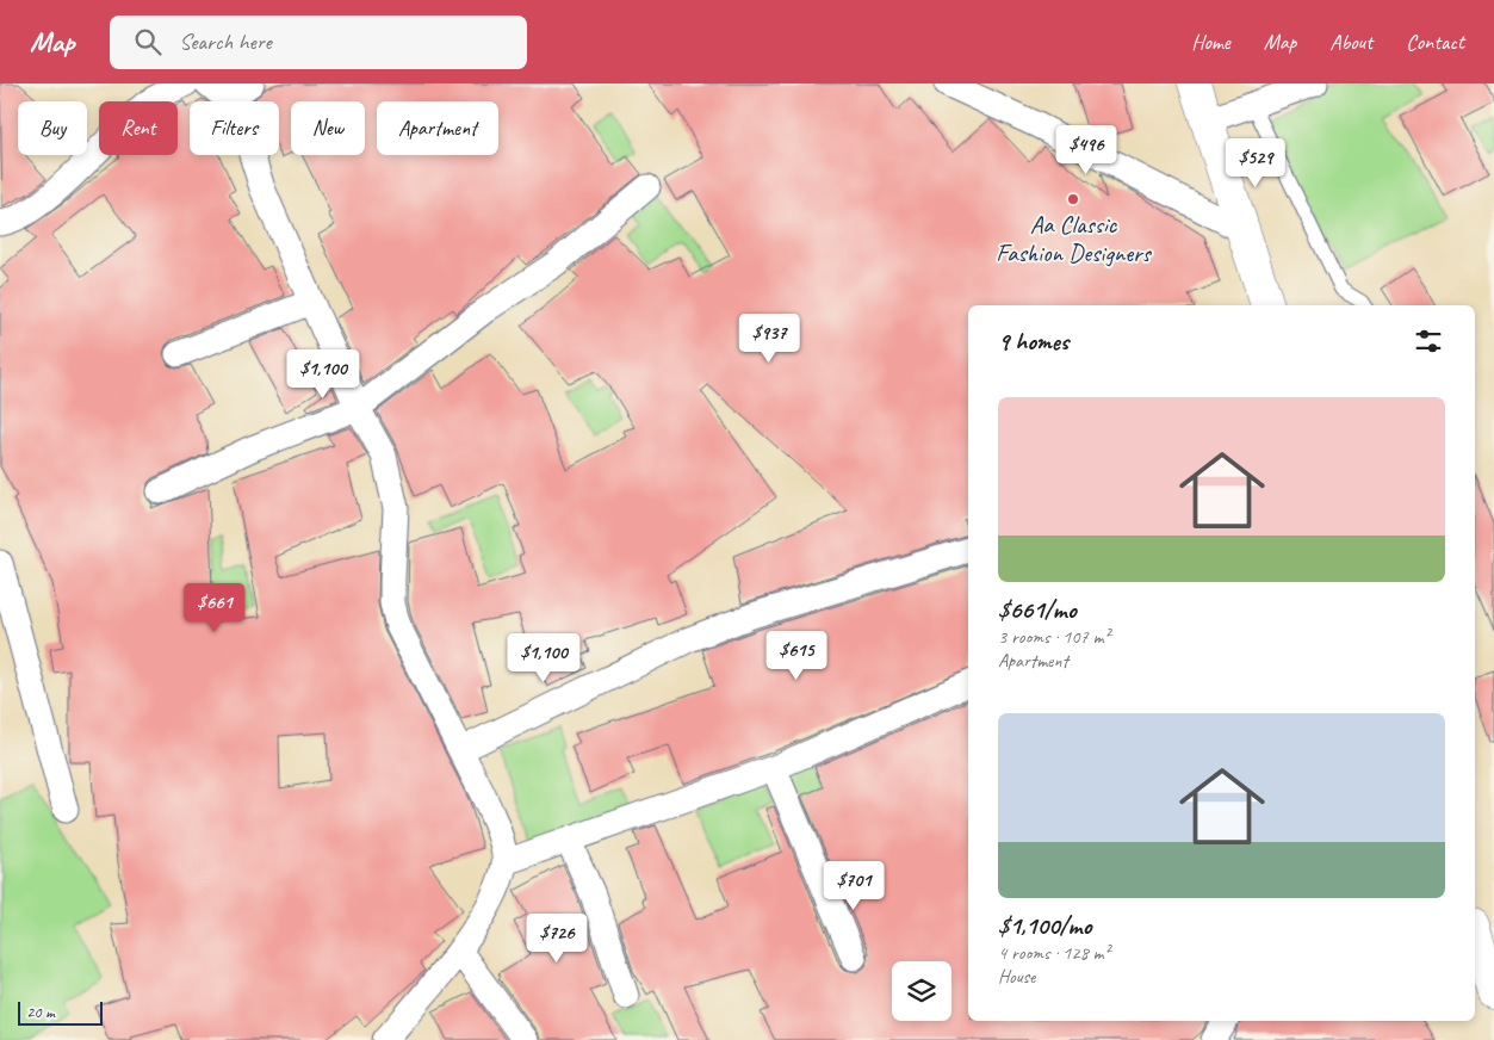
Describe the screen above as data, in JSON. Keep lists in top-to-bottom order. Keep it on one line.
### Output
{"places":["Aa Classic Fashion Designers"],"scale_bar":"20 m","page":{"header":"Map","search":"Search here","nav":["Home","Map","About","Contact"],"chip":["Buy","Rent","Filters","New","Apartment"],"price":["$496","$529","$937","$1,100","$661","$615","$1,100","$701","$726"],"heading":"9 homes","list":[{"name":"$661/mo","note":"3 rooms · 107 m² · Apartment"},{"name":"$1,100/mo","note":"4 rooms · 128 m² · House"}],"scale":"20 m"}}
